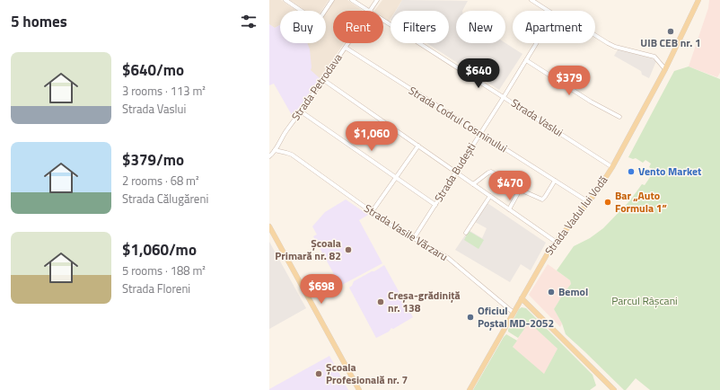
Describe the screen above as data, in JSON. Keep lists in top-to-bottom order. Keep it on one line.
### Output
{"streets":{"main road":["Strada Vadul lui Vodă"],"street":["Strada Petrodava","Strada Vaslui","Strada Codrul Cosminului","Strada Budești","Strada Vasile Vărzaru"]},"crossings":[["Strada Petrodava","Strada Codrul Cosminului"],["Strada Petrodava","Strada Vasile Vărzaru"],["Strada Vaslui","Strada Budești"],["Strada Vaslui","Strada Vadul lui Vodă"],["Strada Codrul Cosminului","Strada Budești"],["Strada Codrul Cosminului","Strada Vadul lui Vodă"],["Strada Budești","Strada Vasile Vărzaru"],["Strada Vadul lui Vodă","Strada Vasile Vărzaru"]],"parks":["Parcul Râșcani"],"places":["UIB CEB nr. 1","Vento Market","Bar „Auto Formula 1”","Școala Primară nr. 82","Bemol","Creșa-grădiniță nr. 138","Oficiul Poștal MD-2052","Școala Profesională nr. 7"],"page":{"heading":"5 homes","chip":["Buy","Rent","Filters","New","Apartment"],"list":[{"name":"$640/mo","note":"3 rooms · 113 m² · Strada Vaslui"},{"name":"$379/mo","note":"2 rooms · 68 m² · Strada Călugăreni"},{"name":"$1,060/mo","note":"5 rooms · 188 m² · Strada Floreni"}],"price":["$640","$379","$1,060","$470","$698"]}}
